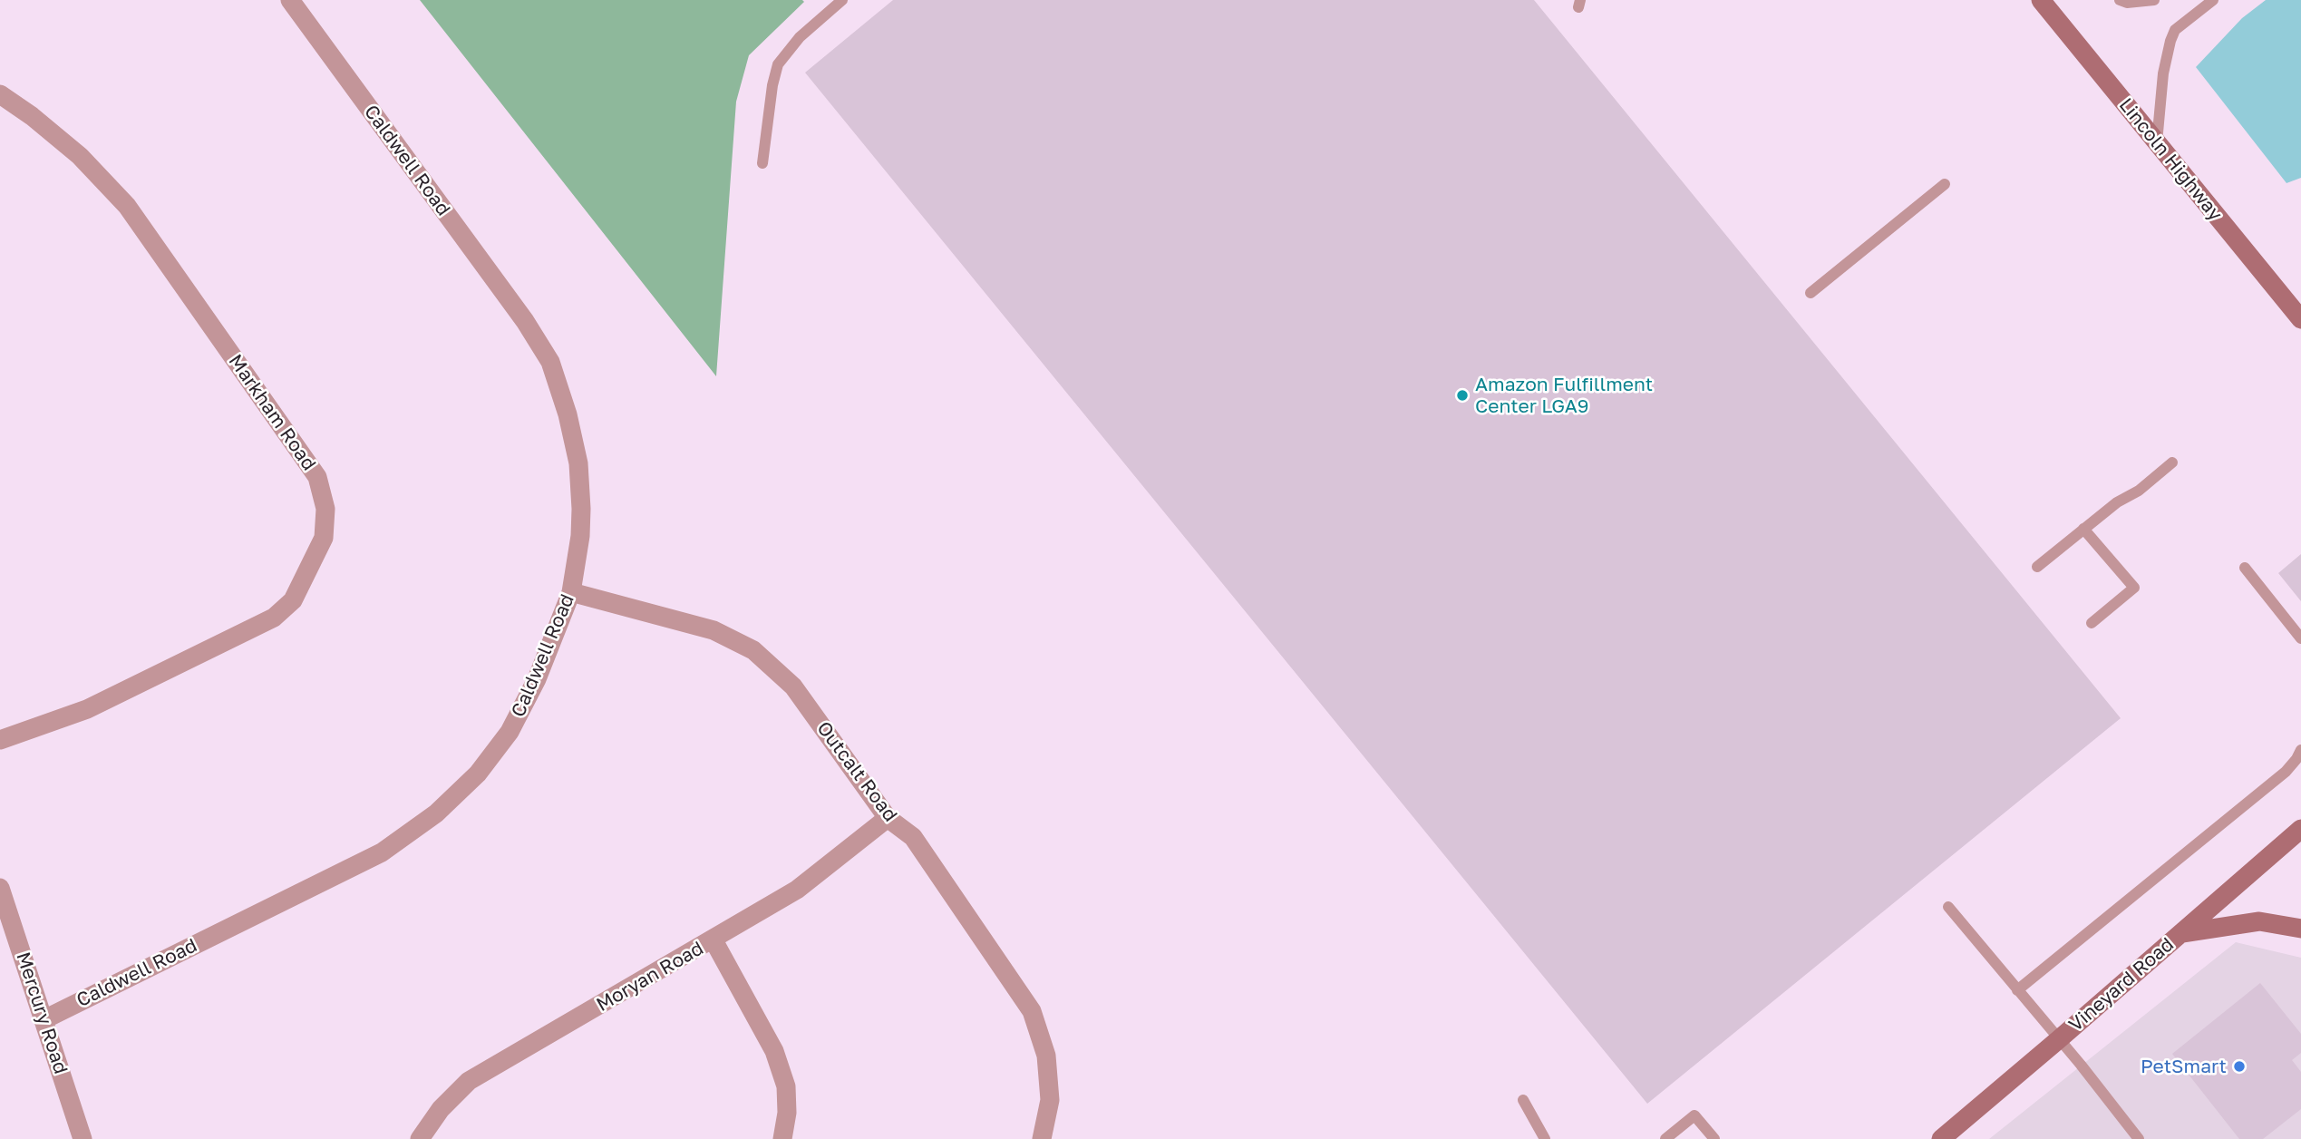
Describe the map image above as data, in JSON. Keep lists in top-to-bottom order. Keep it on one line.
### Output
{"streets":{"main road":["Lincoln Highway","Vineyard Road"],"street":["Caldwell Road","Markham Road","Outcalt Road","Moryan Road","Mercury Road"]},"crossings":[["Caldwell Road","Outcalt Road"],["Caldwell Road","Mercury Road"],["Outcalt Road","Moryan Road"]],"places":["Amazon Fulfillment Center LGA9","PetSmart"]}
